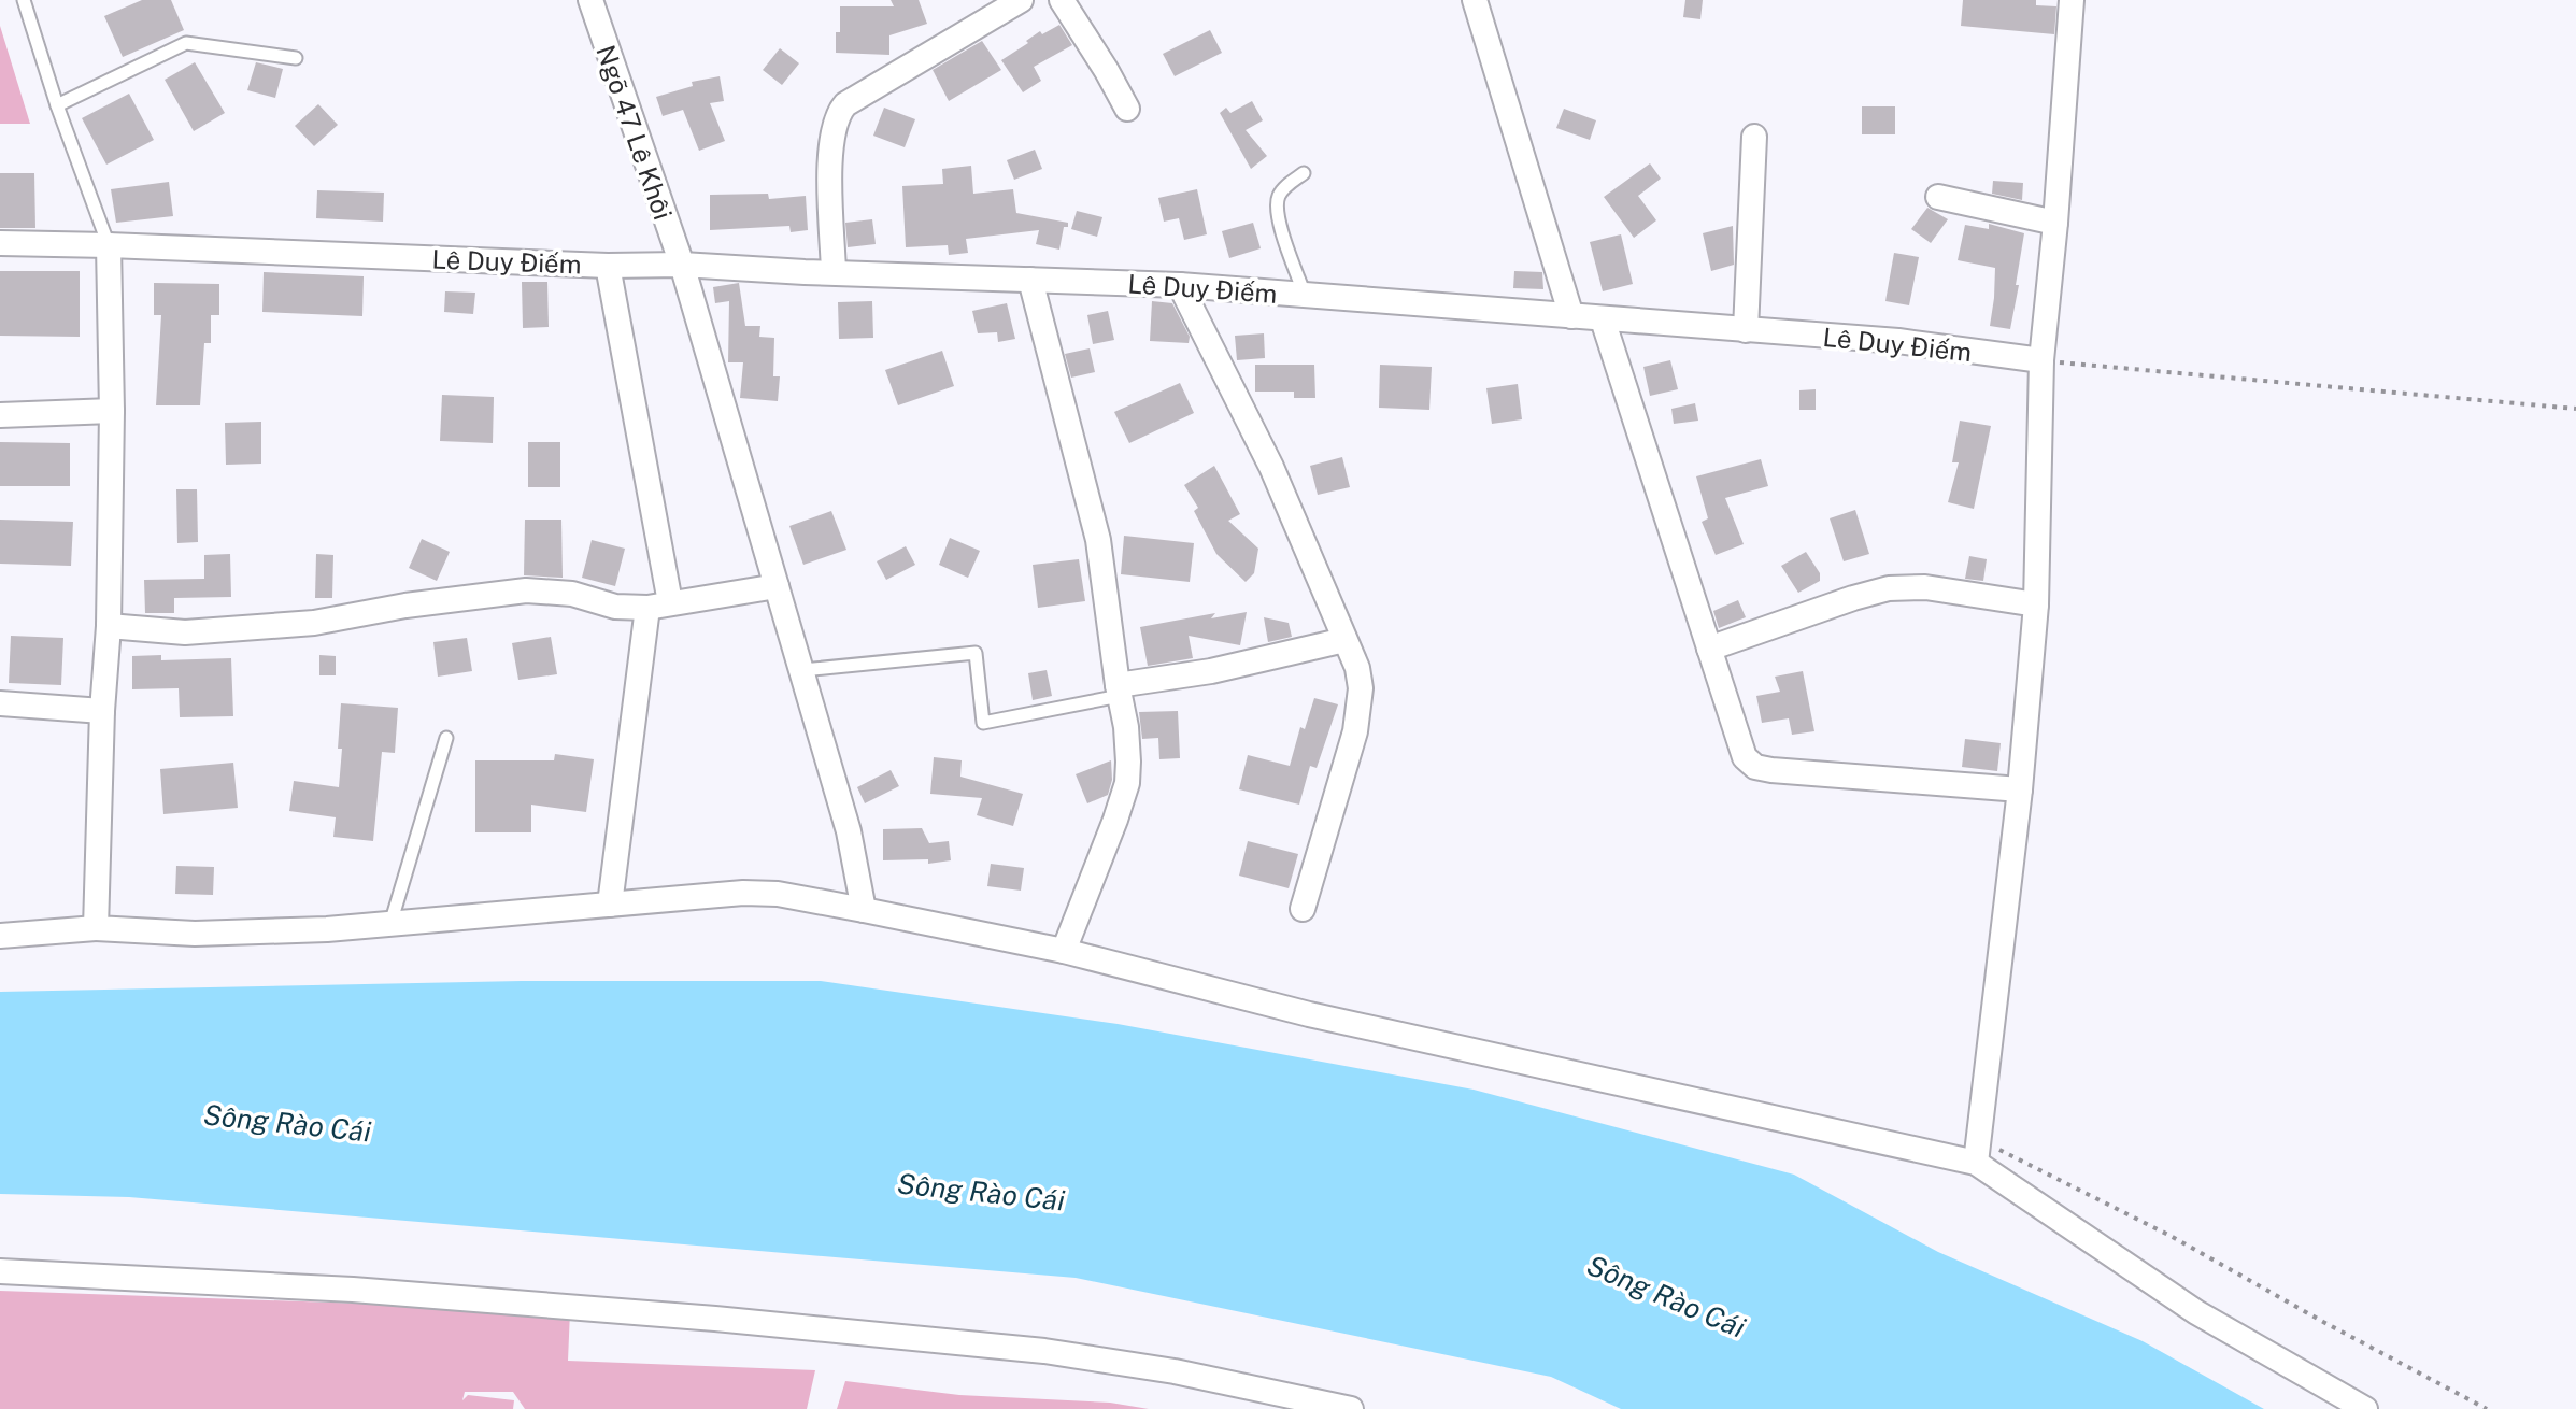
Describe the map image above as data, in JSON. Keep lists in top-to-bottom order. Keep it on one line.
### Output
{"streets":{"street":["Ngõ 47 Lê Khôi","Lê Duy Điếm"]},"crossings":[["Ngõ 47 Lê Khôi","Lê Duy Điếm"]],"water":["Sông Rào Cái"]}
